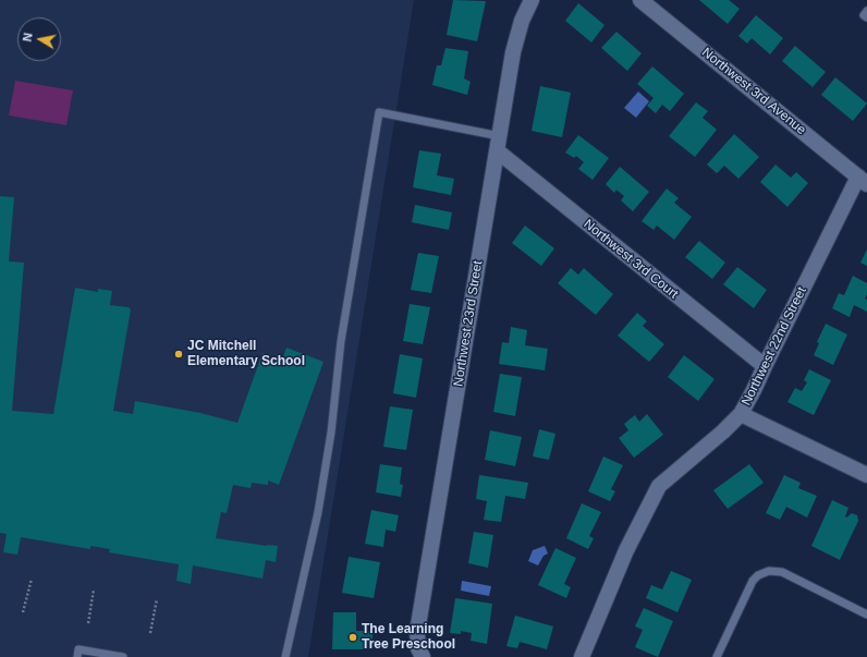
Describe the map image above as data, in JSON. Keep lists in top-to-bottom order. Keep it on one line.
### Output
{"streets":{"street":["Northwest 3rd Avenue","Northwest 3rd Court","Northwest 23rd Street","Northwest 22nd Street"]},"crossings":[["Northwest 3rd Avenue","Northwest 22nd Street"],["Northwest 3rd Court","Northwest 23rd Street"],["Northwest 3rd Court","Northwest 22nd Street"]],"places":["JC Mitchell Elementary School","The Learning Tree Preschool"],"north":"left"}
